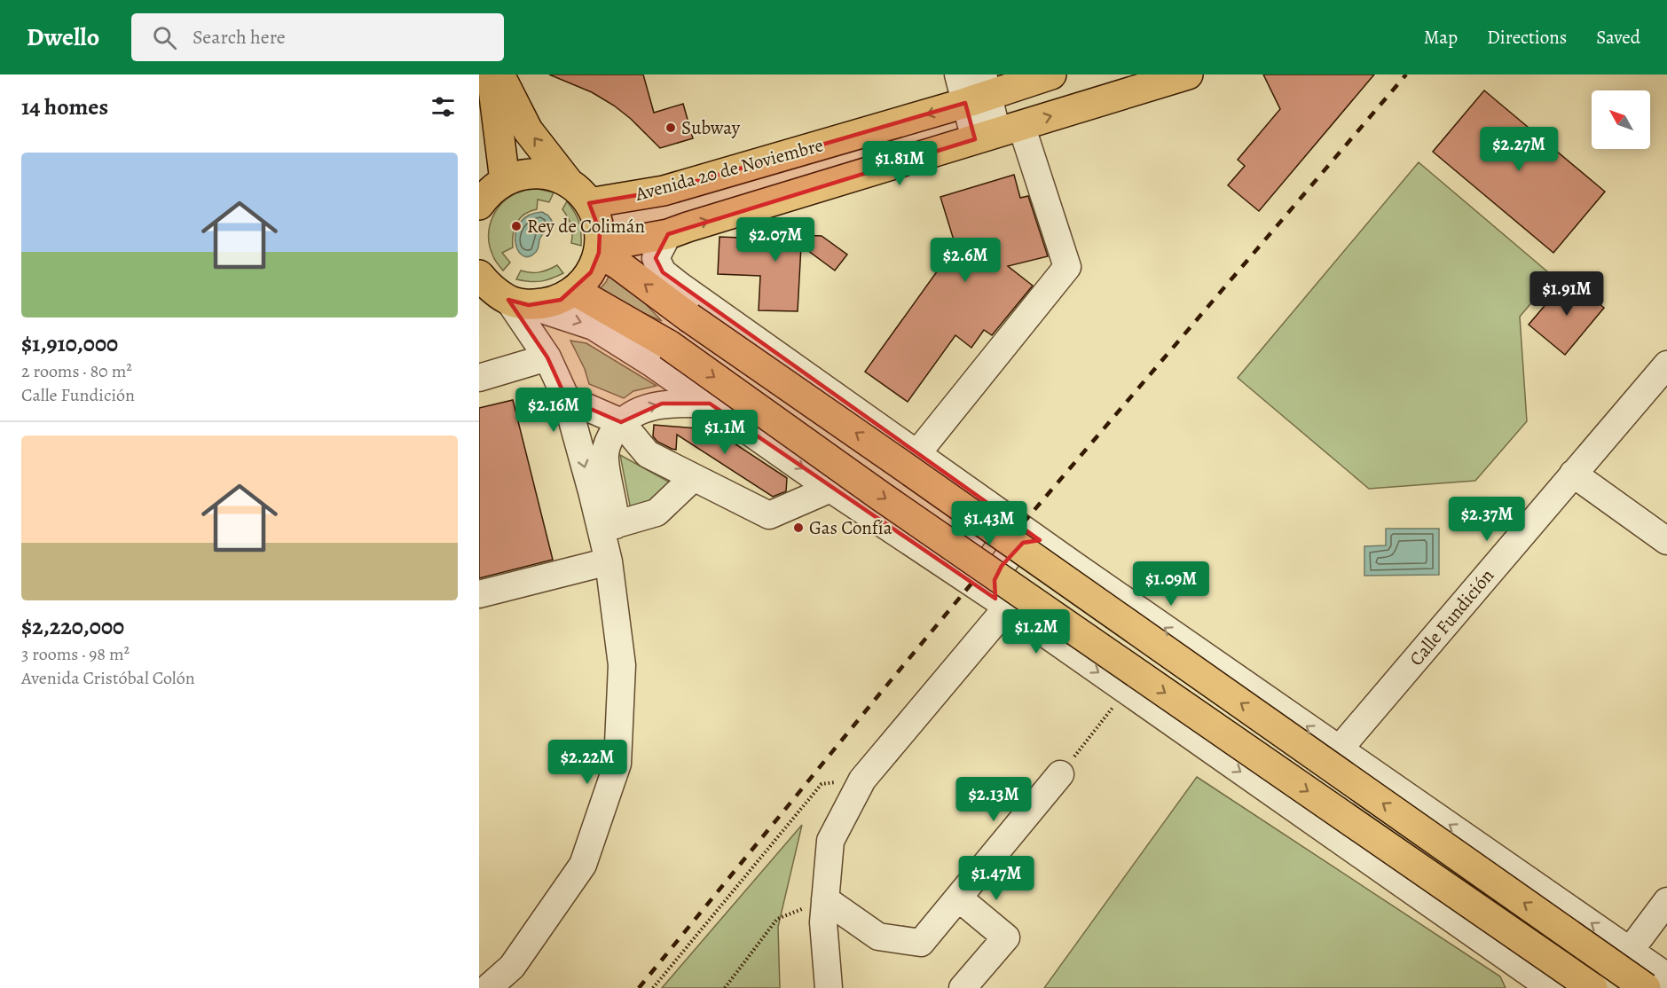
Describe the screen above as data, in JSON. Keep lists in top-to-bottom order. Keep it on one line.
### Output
{"streets":{"main road":["Avenida 20 de Noviembre"],"street":["Calle Fundición"]},"places":["Subway","Rey de Colimán","Gas Confía"],"north":"top left","page":{"header":"Dwello","search":"Search here","nav":["Map","Directions","Saved"],"heading":"14 homes","price":["$2.27M","$1.81M","$2.07M","$2.6M","$1.91M","$2.16M","$1.1M","$2.37M","$1.43M","$1.09M","$1.2M","$2.22M","$2.13M","$1.47M"],"list":[{"name":"$1,910,000","note":"2 rooms · 80 m² · Calle Fundición"},{"name":"$2,220,000","note":"3 rooms · 98 m² · Avenida Cristóbal Colón"}]}}
